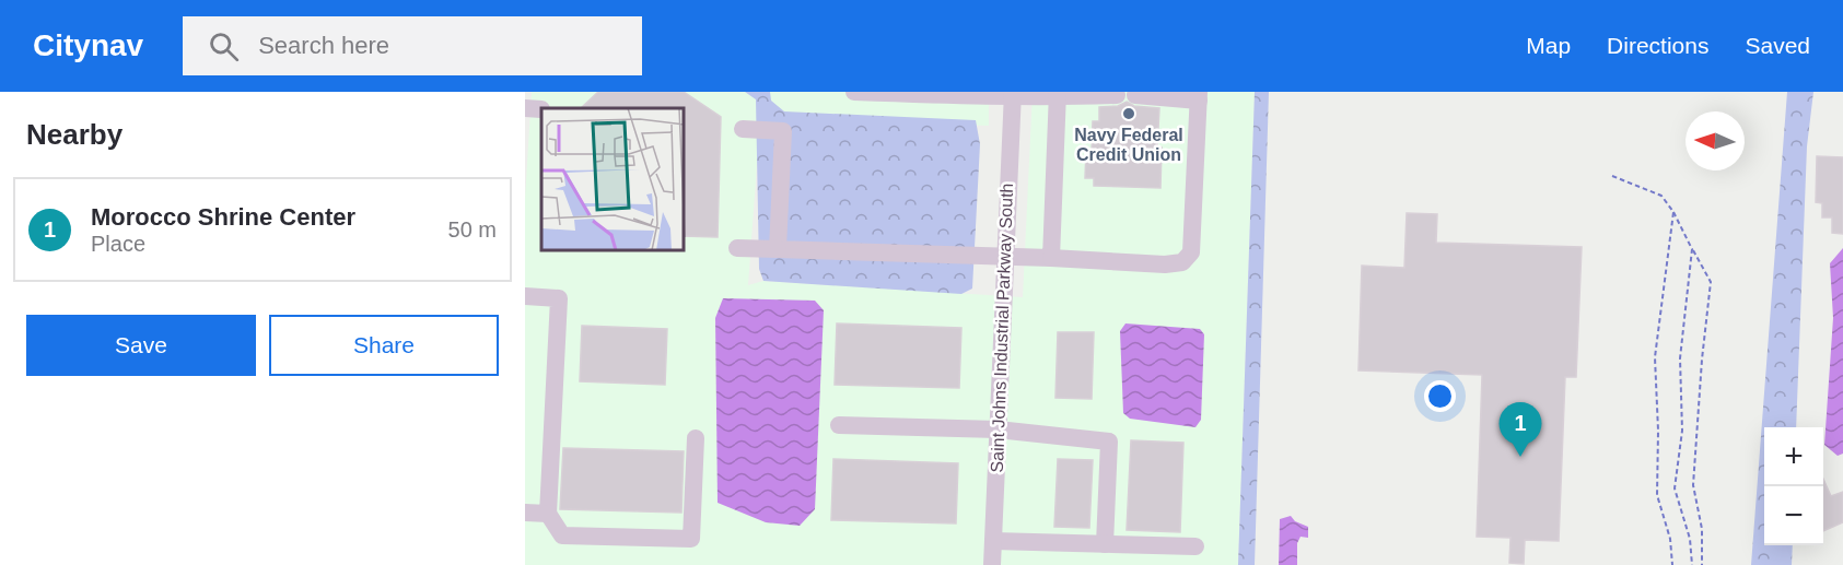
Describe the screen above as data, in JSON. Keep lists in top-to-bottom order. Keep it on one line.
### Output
{"streets":{"street":["Saint Johns Industrial Parkway South"]},"places":["Navy Federal Credit Union"],"north":"left","page":{"header":"Citynav","search":"Search here","nav":["Map","Directions","Saved"],"heading":"Nearby","list":[{"mark":"1","name":"Morocco Shrine Center","note":"Place","value":"50 m"}],"buttons":["Save","Share"],"pins":"1","map_buttons":["+","−"]}}
